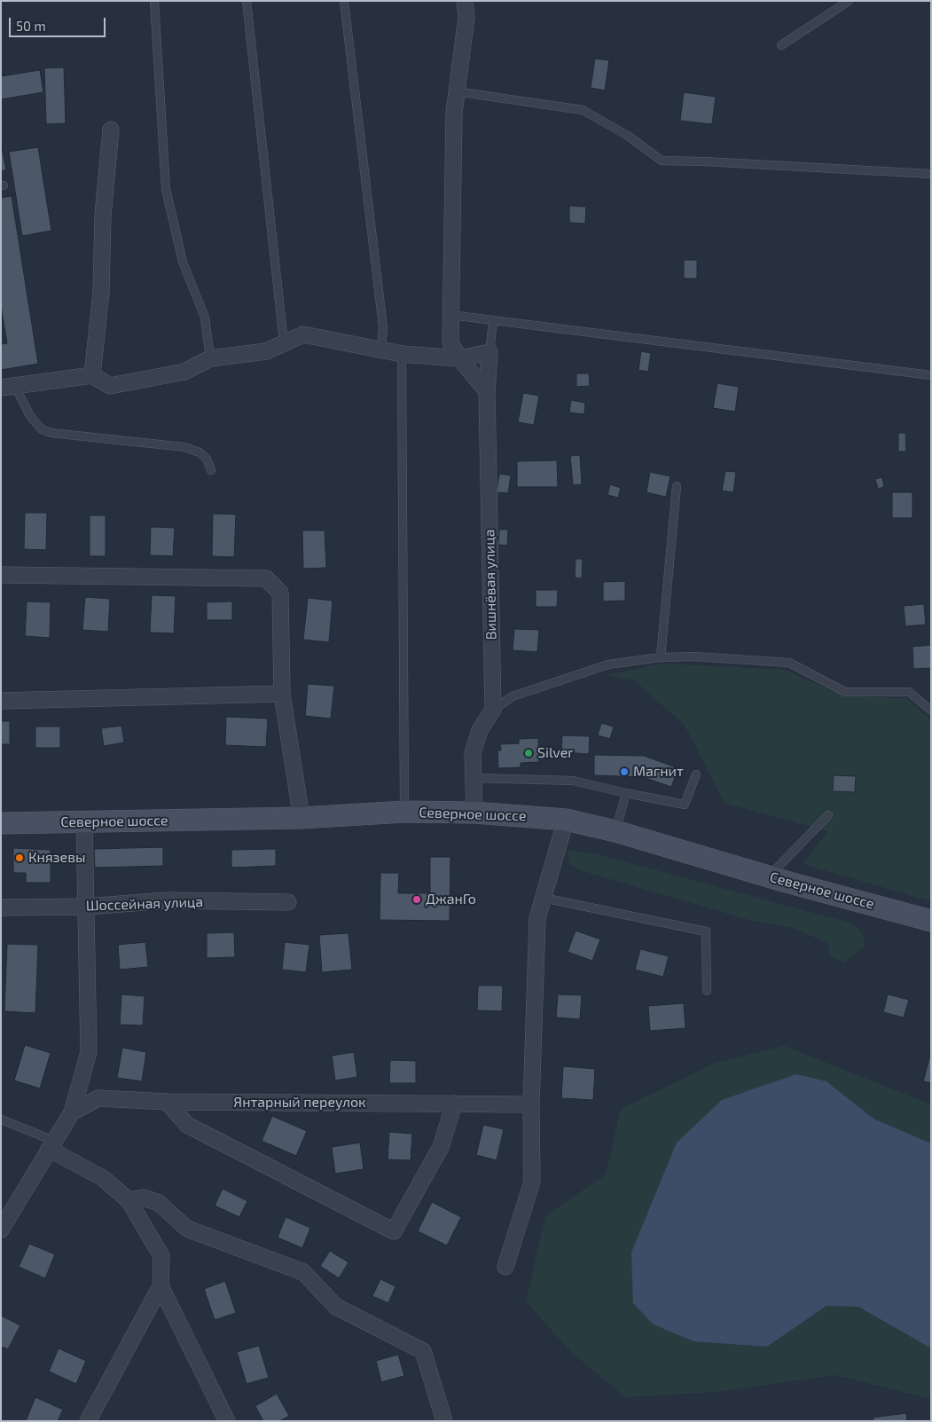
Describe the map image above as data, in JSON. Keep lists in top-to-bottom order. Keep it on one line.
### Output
{"streets":{"main road":["Северное шоссе"],"street":["Вишнёвая улица","Шоссейная улица","Янтарный переулок"]},"places":["Silver","Магнит","Князевы","ДжанГо"],"scale_bar":"50 m"}
